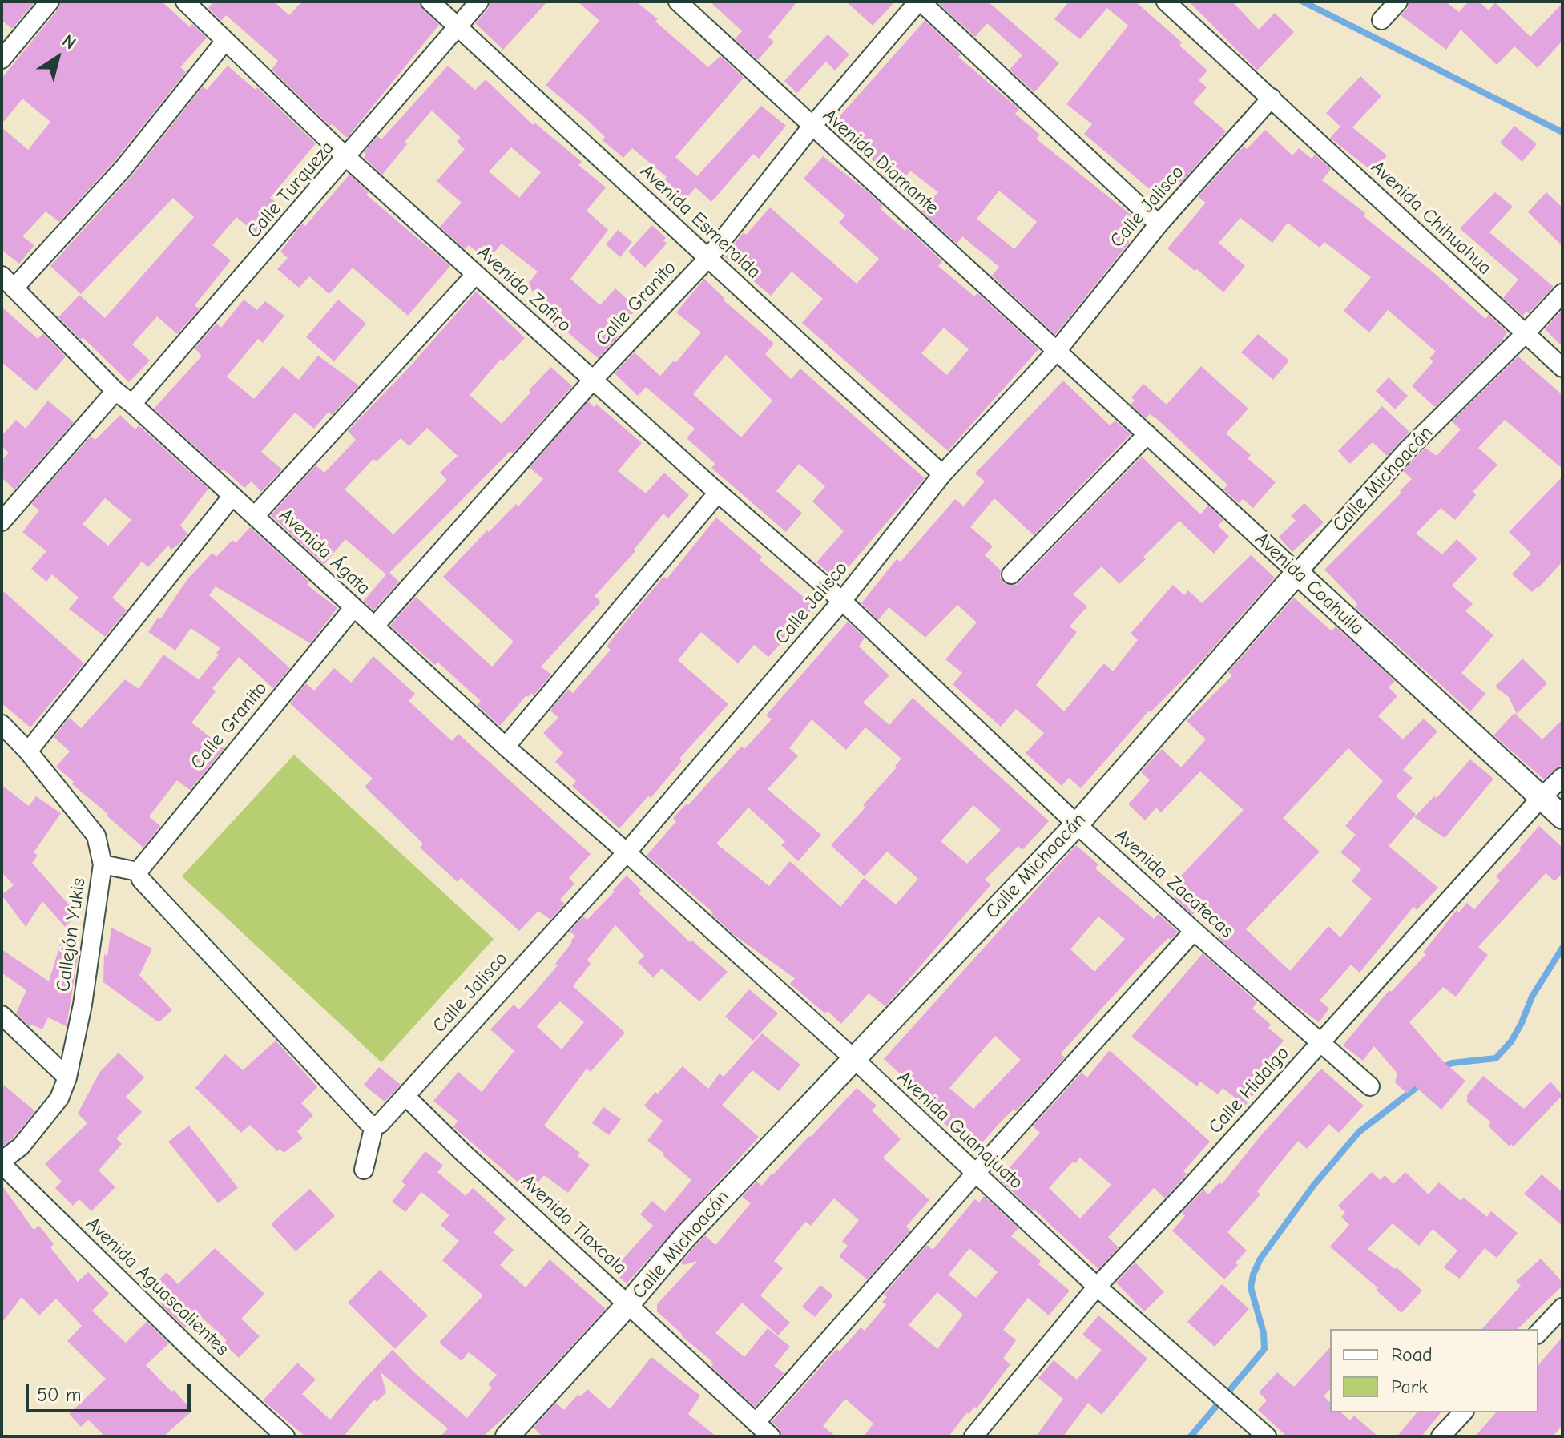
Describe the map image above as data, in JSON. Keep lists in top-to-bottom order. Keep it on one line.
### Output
{"streets":{"street":["Avenida Diamante","Calle Turqueza","Calle Jalisco","Avenida Chihuahua","Avenida Esmeralda","Avenida Zafiro","Calle Granito","Calle Michoacán","Avenida Ágata","Avenida Coahuila","Avenida Zacatecas","Callejón Yukis","Calle Hidalgo","Avenida Guanajuato","Avenida Tlaxcala","Avenida Aguascalientes"]},"crossings":[["Avenida Diamante","Calle Jalisco"],["Avenida Diamante","Calle Granito"],["Avenida Diamante","Avenida Coahuila"],["Calle Turqueza","Avenida Esmeralda"],["Calle Turqueza","Avenida Zafiro"],["Calle Turqueza","Avenida Ágata"],["Calle Jalisco","Avenida Chihuahua"],["Calle Jalisco","Avenida Esmeralda"],["Calle Jalisco","Avenida Zafiro"],["Calle Jalisco","Avenida Ágata"],["Calle Jalisco","Avenida Coahuila"],["Calle Jalisco","Avenida Zacatecas"],["Calle Jalisco","Avenida Guanajuato"],["Calle Jalisco","Avenida Tlaxcala"],["Avenida Chihuahua","Calle Michoacán"],["Avenida Esmeralda","Calle Granito"],["Avenida Zafiro","Calle Granito"],["Avenida Zafiro","Avenida Zacatecas"],["Calle Granito","Avenida Ágata"],["Calle Michoacán","Avenida Coahuila"],["Calle Michoacán","Avenida Zacatecas"],["Calle Michoacán","Avenida Guanajuato"],["Calle Michoacán","Avenida Tlaxcala"],["Avenida Ágata","Avenida Guanajuato"],["Avenida Coahuila","Calle Hidalgo"],["Avenida Zacatecas","Calle Hidalgo"],["Callejón Yukis","Avenida Aguascalientes"],["Calle Hidalgo","Avenida Guanajuato"]],"legend":["Road","Park"],"scale_bar":"50 m","north":"top right"}
